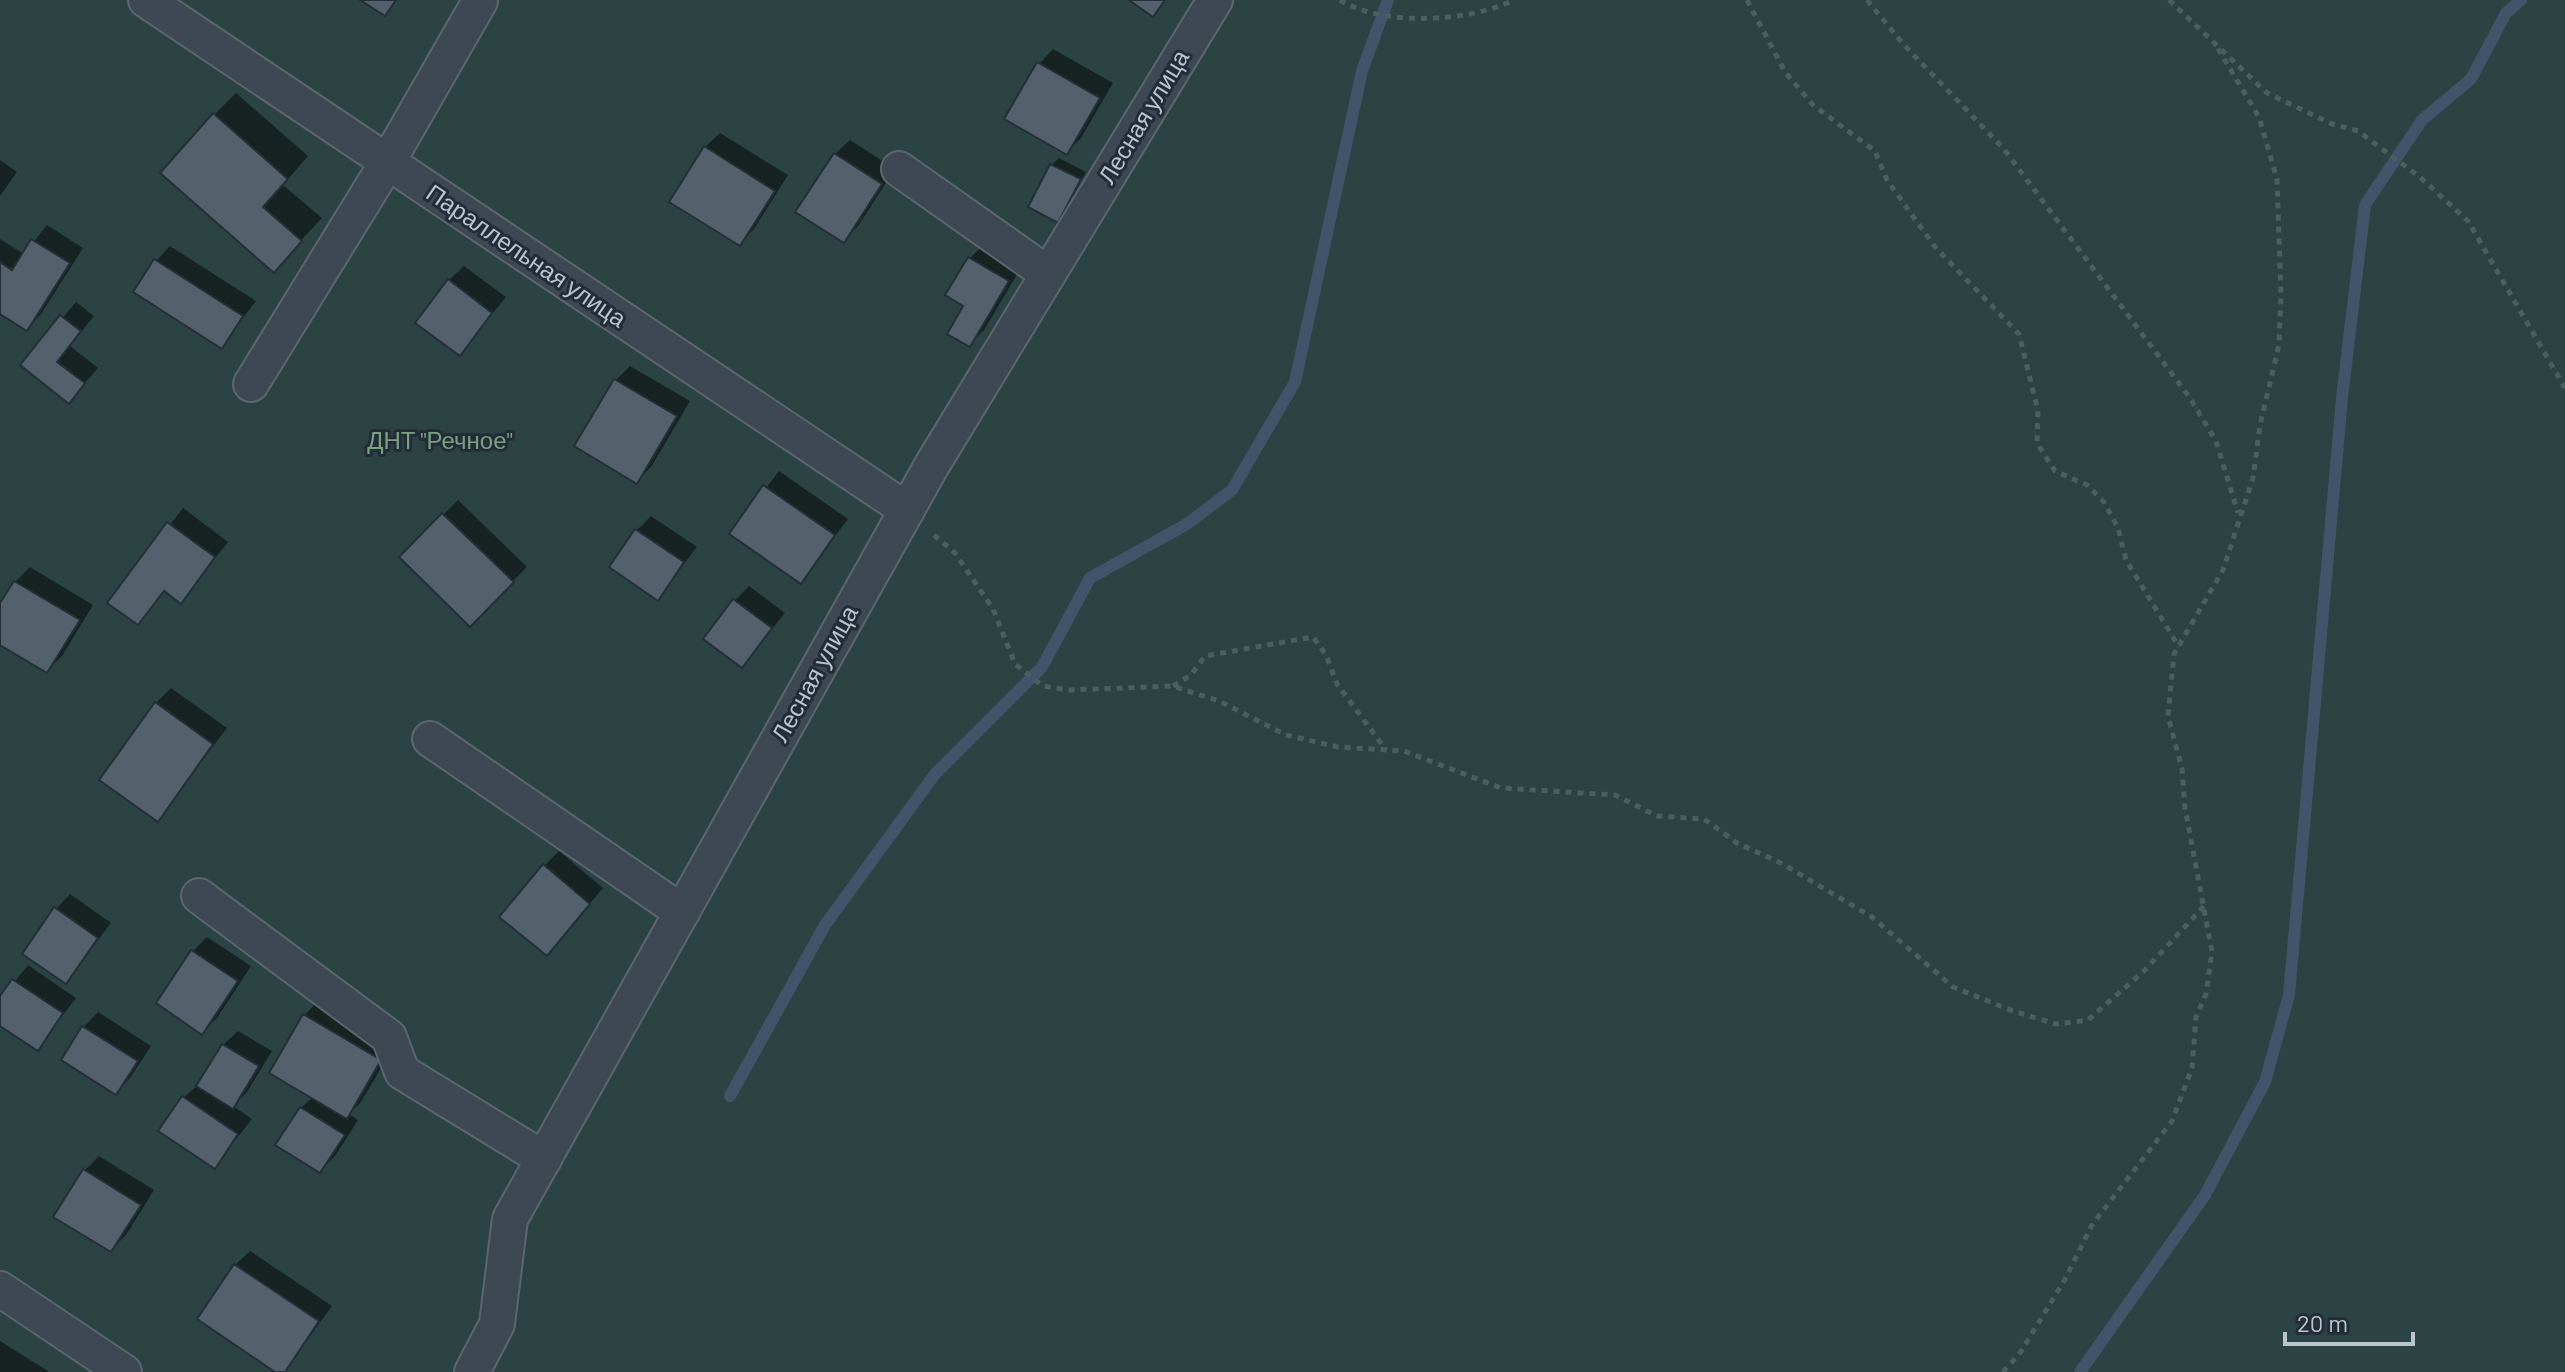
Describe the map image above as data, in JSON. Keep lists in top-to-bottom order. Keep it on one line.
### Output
{"streets":{"street":["Лесная улица","Параллельная улица"]},"crossings":[["Лесная улица","Параллельная улица"]],"parks":["ДНТ \"Речное\""],"scale_bar":"20 m"}
